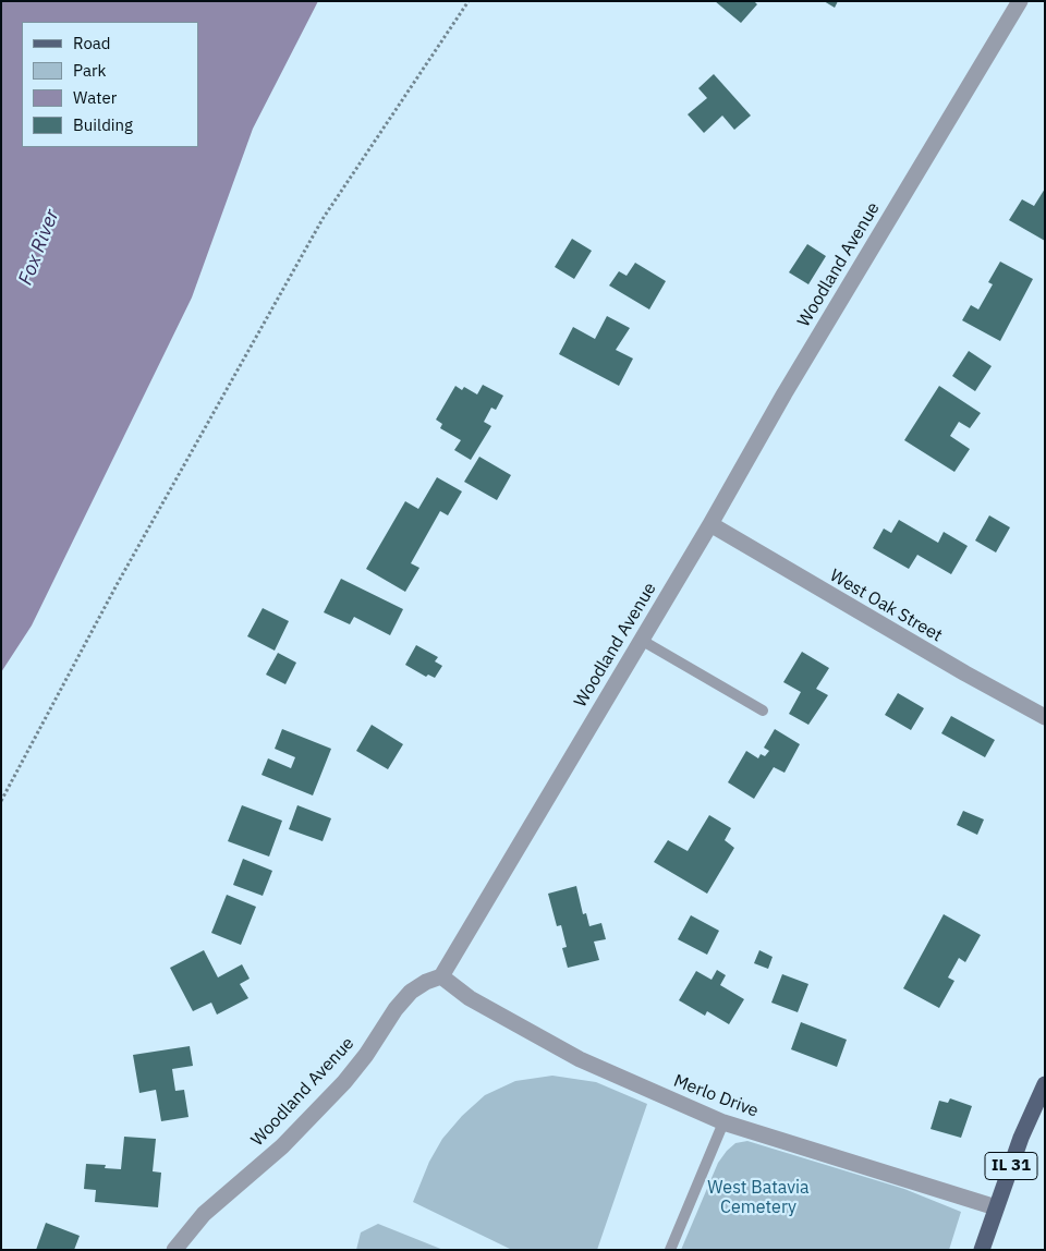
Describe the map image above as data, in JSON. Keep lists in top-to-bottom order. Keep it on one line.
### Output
{"streets":{"main road":["IL 31"],"street":["Woodland Avenue","West Oak Street","Merlo Drive"]},"crossings":[["Woodland Avenue","West Oak Street"],["Woodland Avenue","Merlo Drive"],["Merlo Drive","IL 31"]],"water":["Fox River"],"parks":["West Batavia Cemetery"],"legend":["Road","Park","Water","Building"]}
